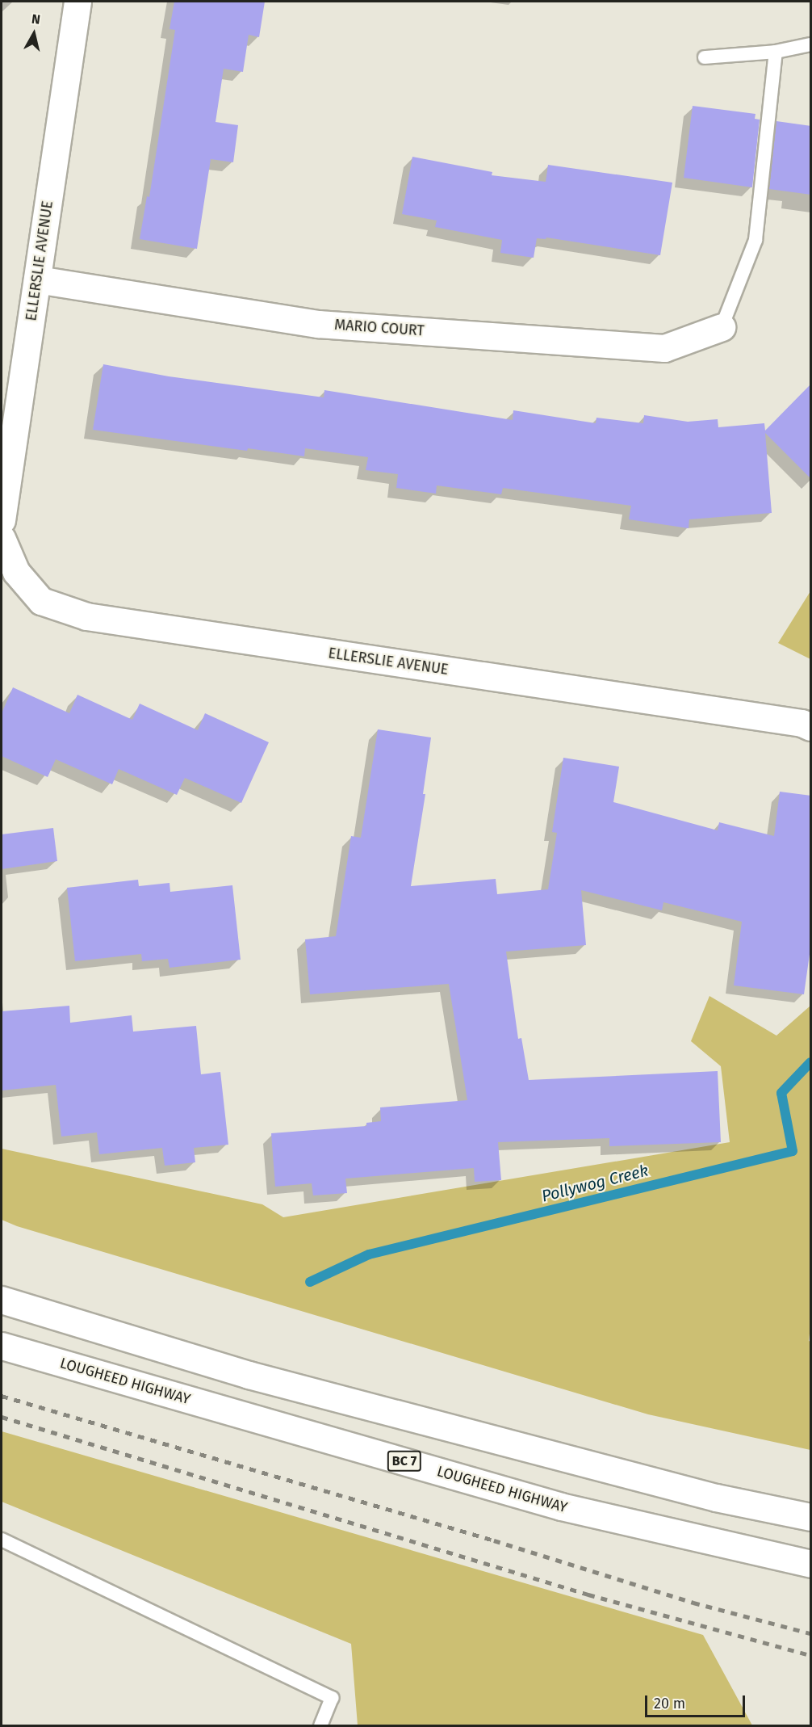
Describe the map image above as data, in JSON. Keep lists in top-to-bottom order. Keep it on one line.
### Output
{"streets":{"street":["ELLERSLIE AVENUE","MARIO COURT","LOUGHEED HIGHWAY","BC 7"]},"crossings":[["ELLERSLIE AVENUE","MARIO COURT"]],"water":["Pollywog Creek"],"scale_bar":"20 m","north":"top"}
